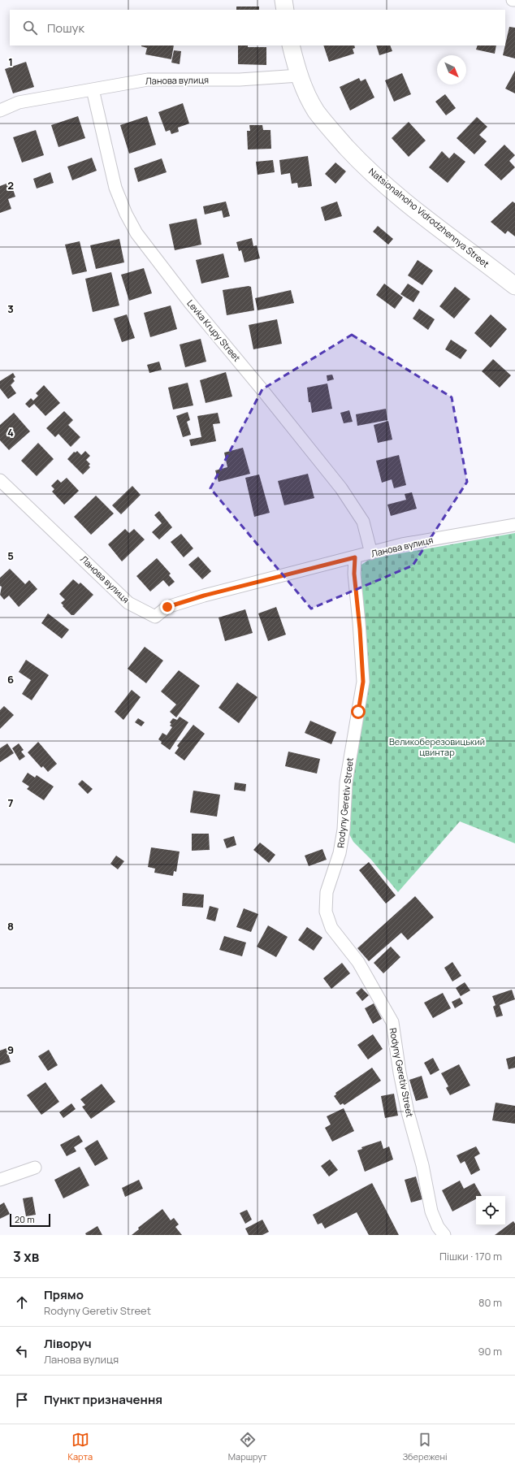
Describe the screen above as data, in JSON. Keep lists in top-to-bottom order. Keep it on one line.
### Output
{"streets":{"street":["Ланова вулиця","Natsionalnoho Vidrodzhennya Street","Levka Krupy Street","Rodyny Geretiv Street"]},"crossings":[["Ланова вулиця","Natsionalnoho Vidrodzhennya Street"],["Ланова вулиця","Levka Krupy Street"],["Ланова вулиця","Rodyny Geretiv Street"]],"parks":["Великоберезовицький цвинтар"],"scale_bar":"20 m","north":"bottom right","page":{"search":"Пошук","scale":"20 m","heading":["3 хв","Пішки · 170 m"],"list":[["Прямо","Rodyny Geretiv Street","80 m"],["Ліворуч","Ланова вулиця","90 m"],"Пункт призначення"],"nav":["Карта","Маршрут","Збережені"]},"grid":{"rows":["1","2","3","4","5","6","7","8","9"]}}
